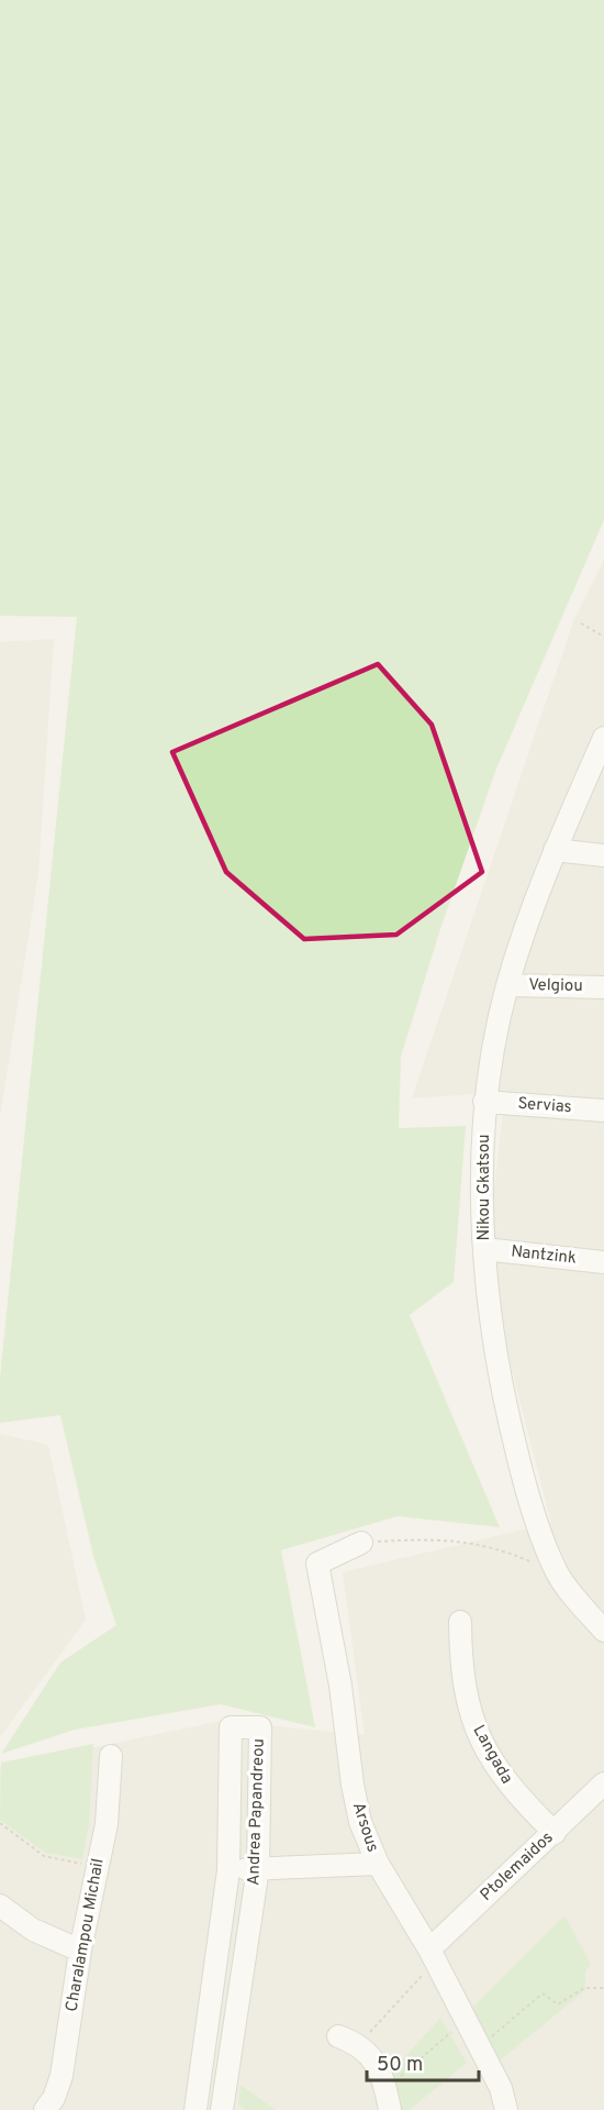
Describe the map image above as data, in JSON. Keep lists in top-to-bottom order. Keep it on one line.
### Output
{"streets":{"street":["Velgiou","Servias","Nikou Gkatsou","Nantzink","Langada","Andrea Papandreou","Arsous","Ptolemaidos","Charalampou Michail"]},"crossings":[["Velgiou","Nikou Gkatsou"],["Servias","Nikou Gkatsou"],["Nikou Gkatsou","Nantzink"],["Langada","Ptolemaidos"],["Arsous","Ptolemaidos"]],"scale_bar":"50 m"}
